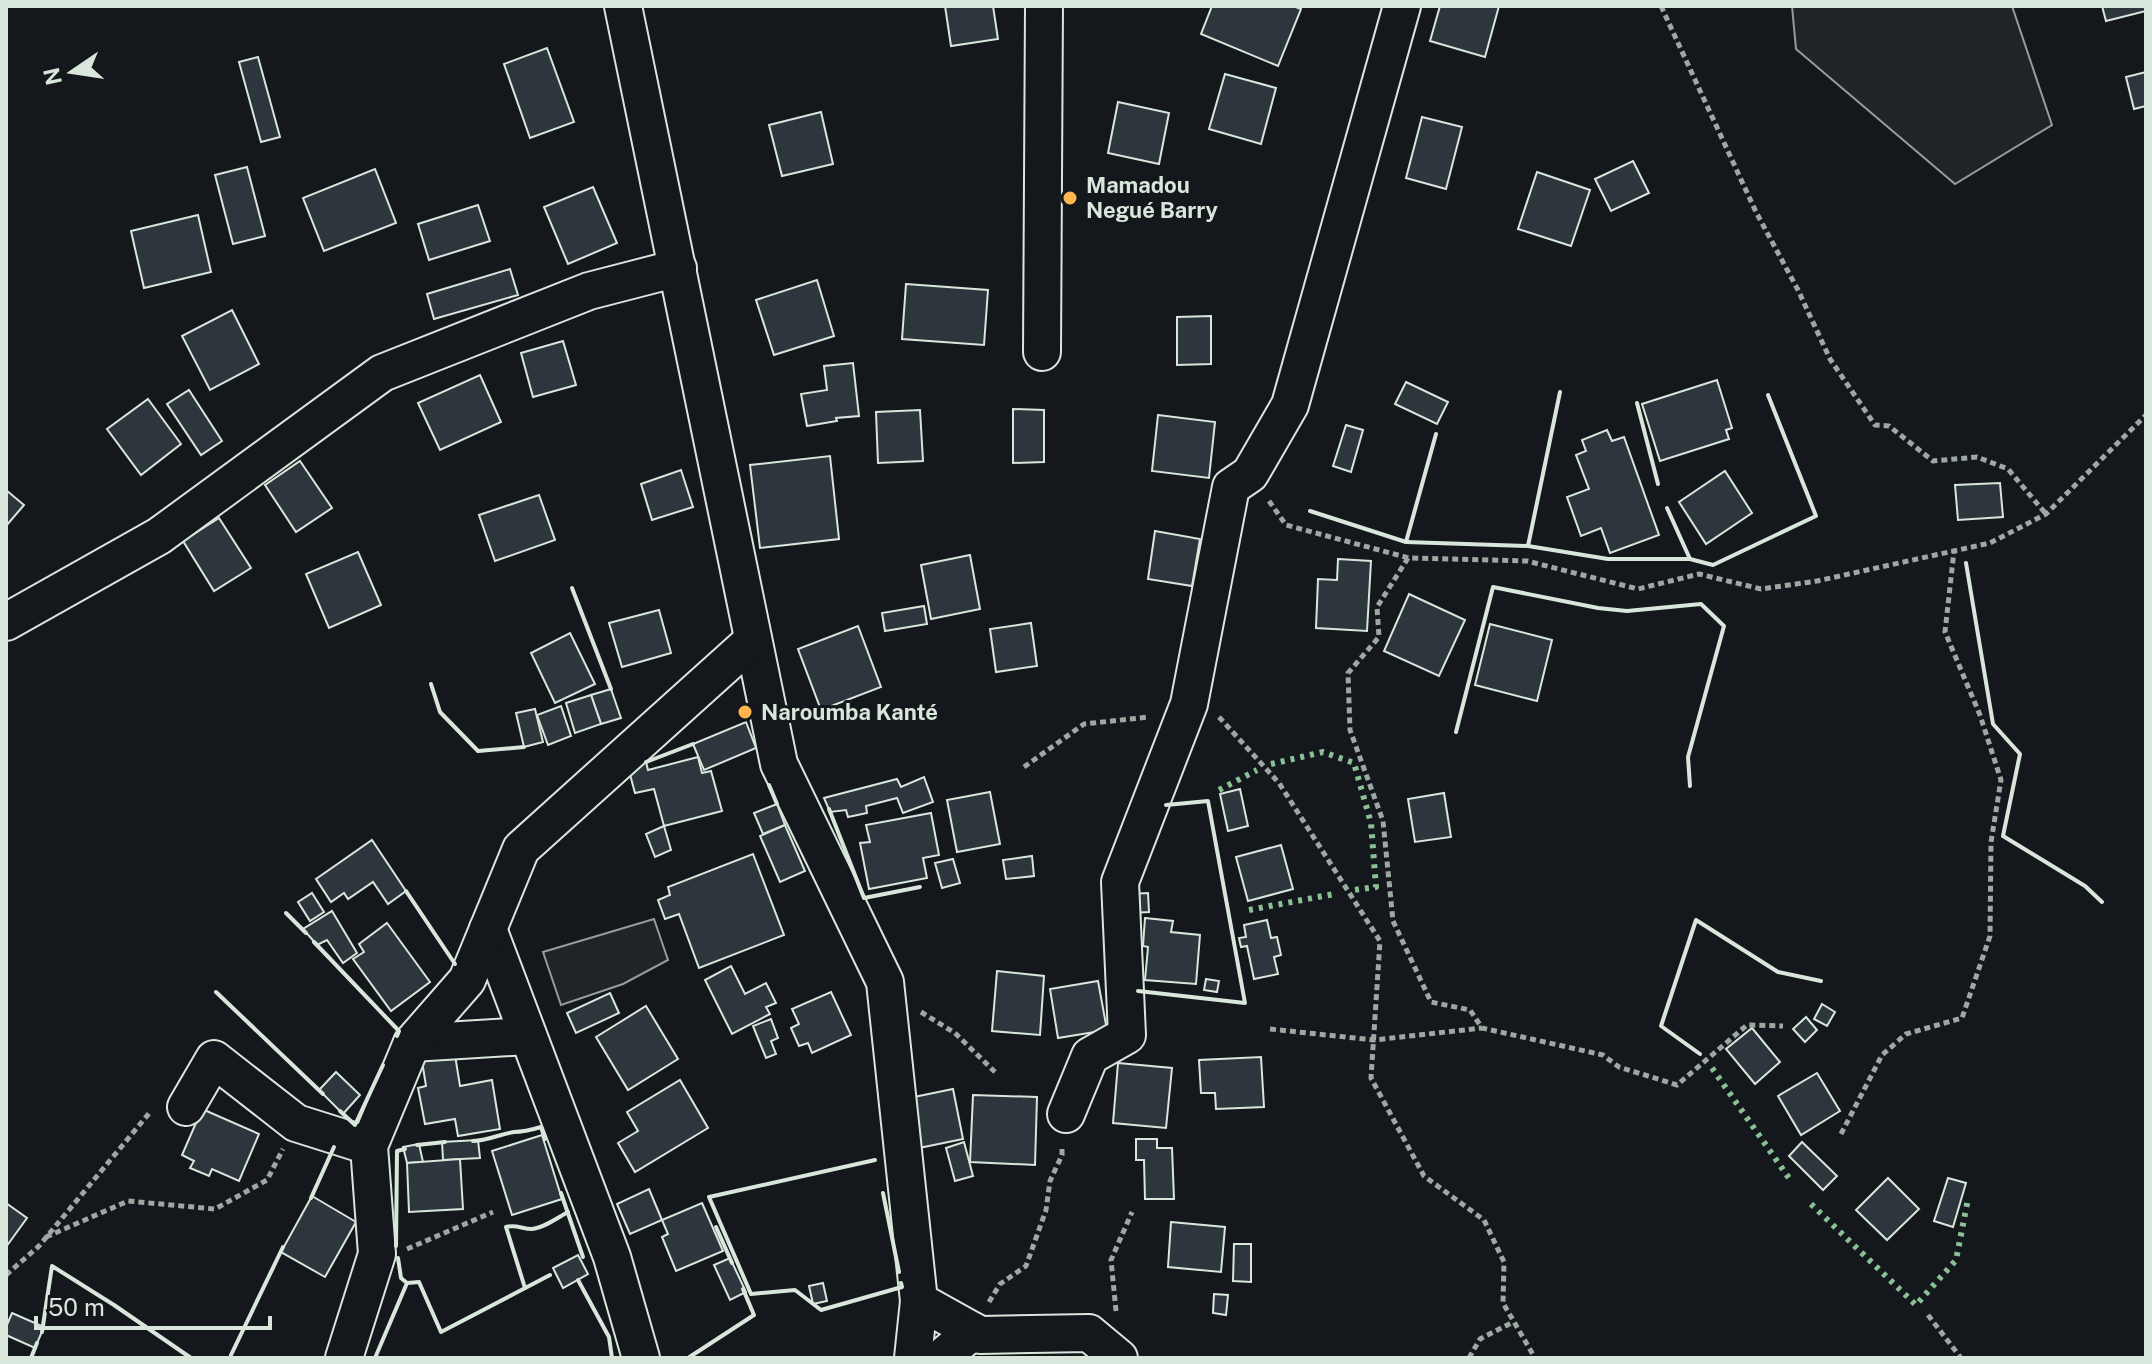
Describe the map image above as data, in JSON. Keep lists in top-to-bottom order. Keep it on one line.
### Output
{"places":["Mamadou Negué Barry","Naroumba Kanté"],"scale_bar":"50 m","north":"left"}
